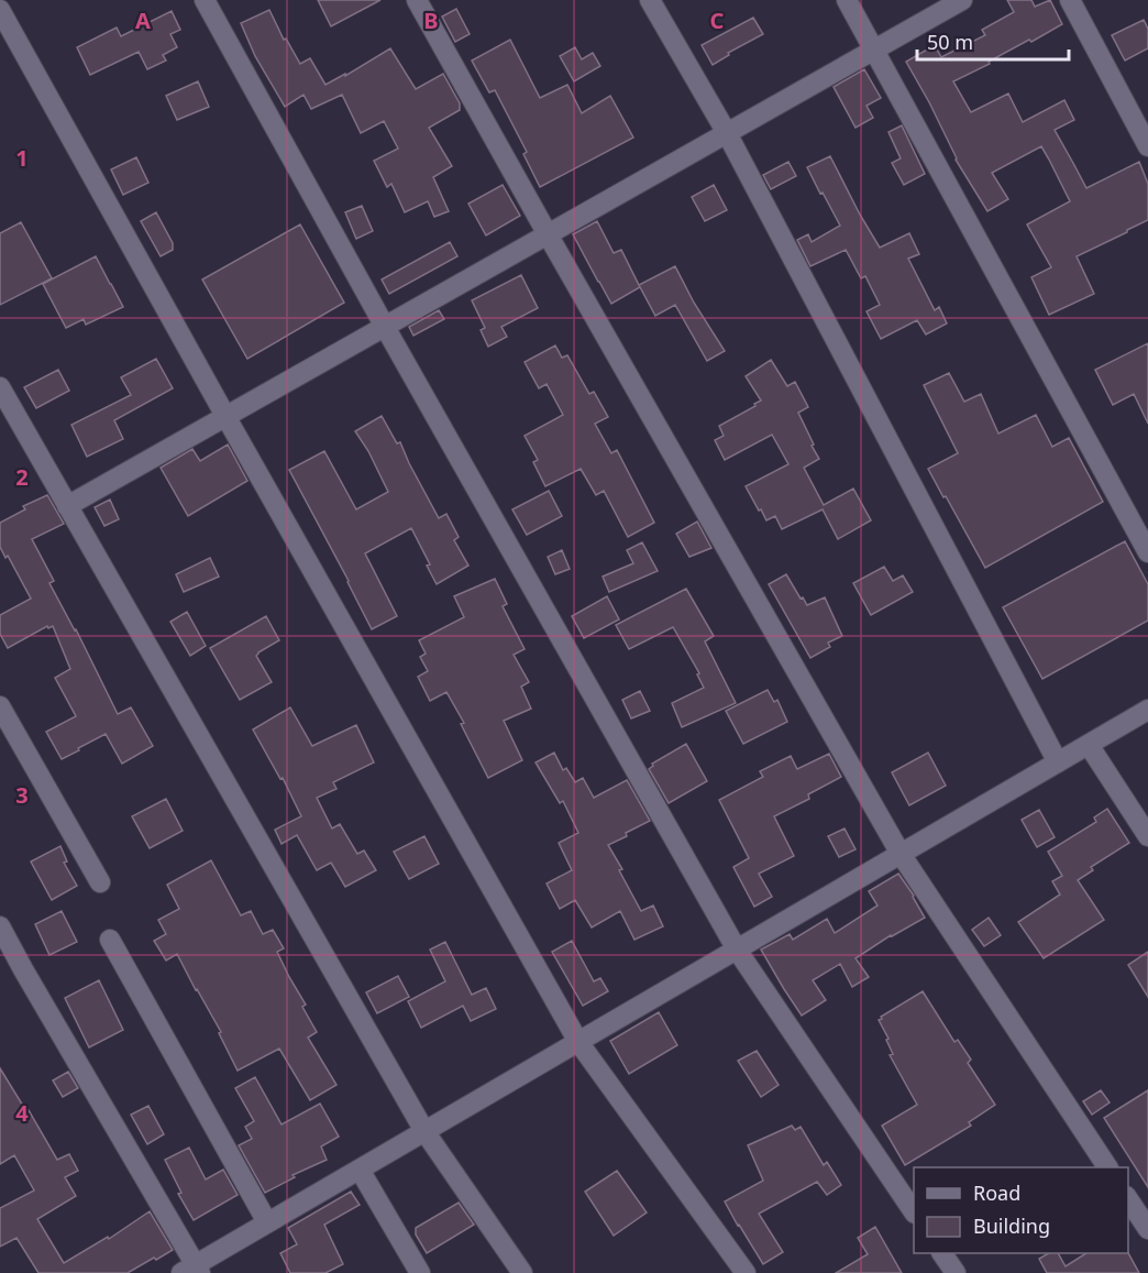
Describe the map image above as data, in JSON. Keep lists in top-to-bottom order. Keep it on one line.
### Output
{"legend":["Road","Building"],"scale_bar":"50 m","grid":{"columns":["A","B","C"],"rows":["1","2","3","4"]}}
